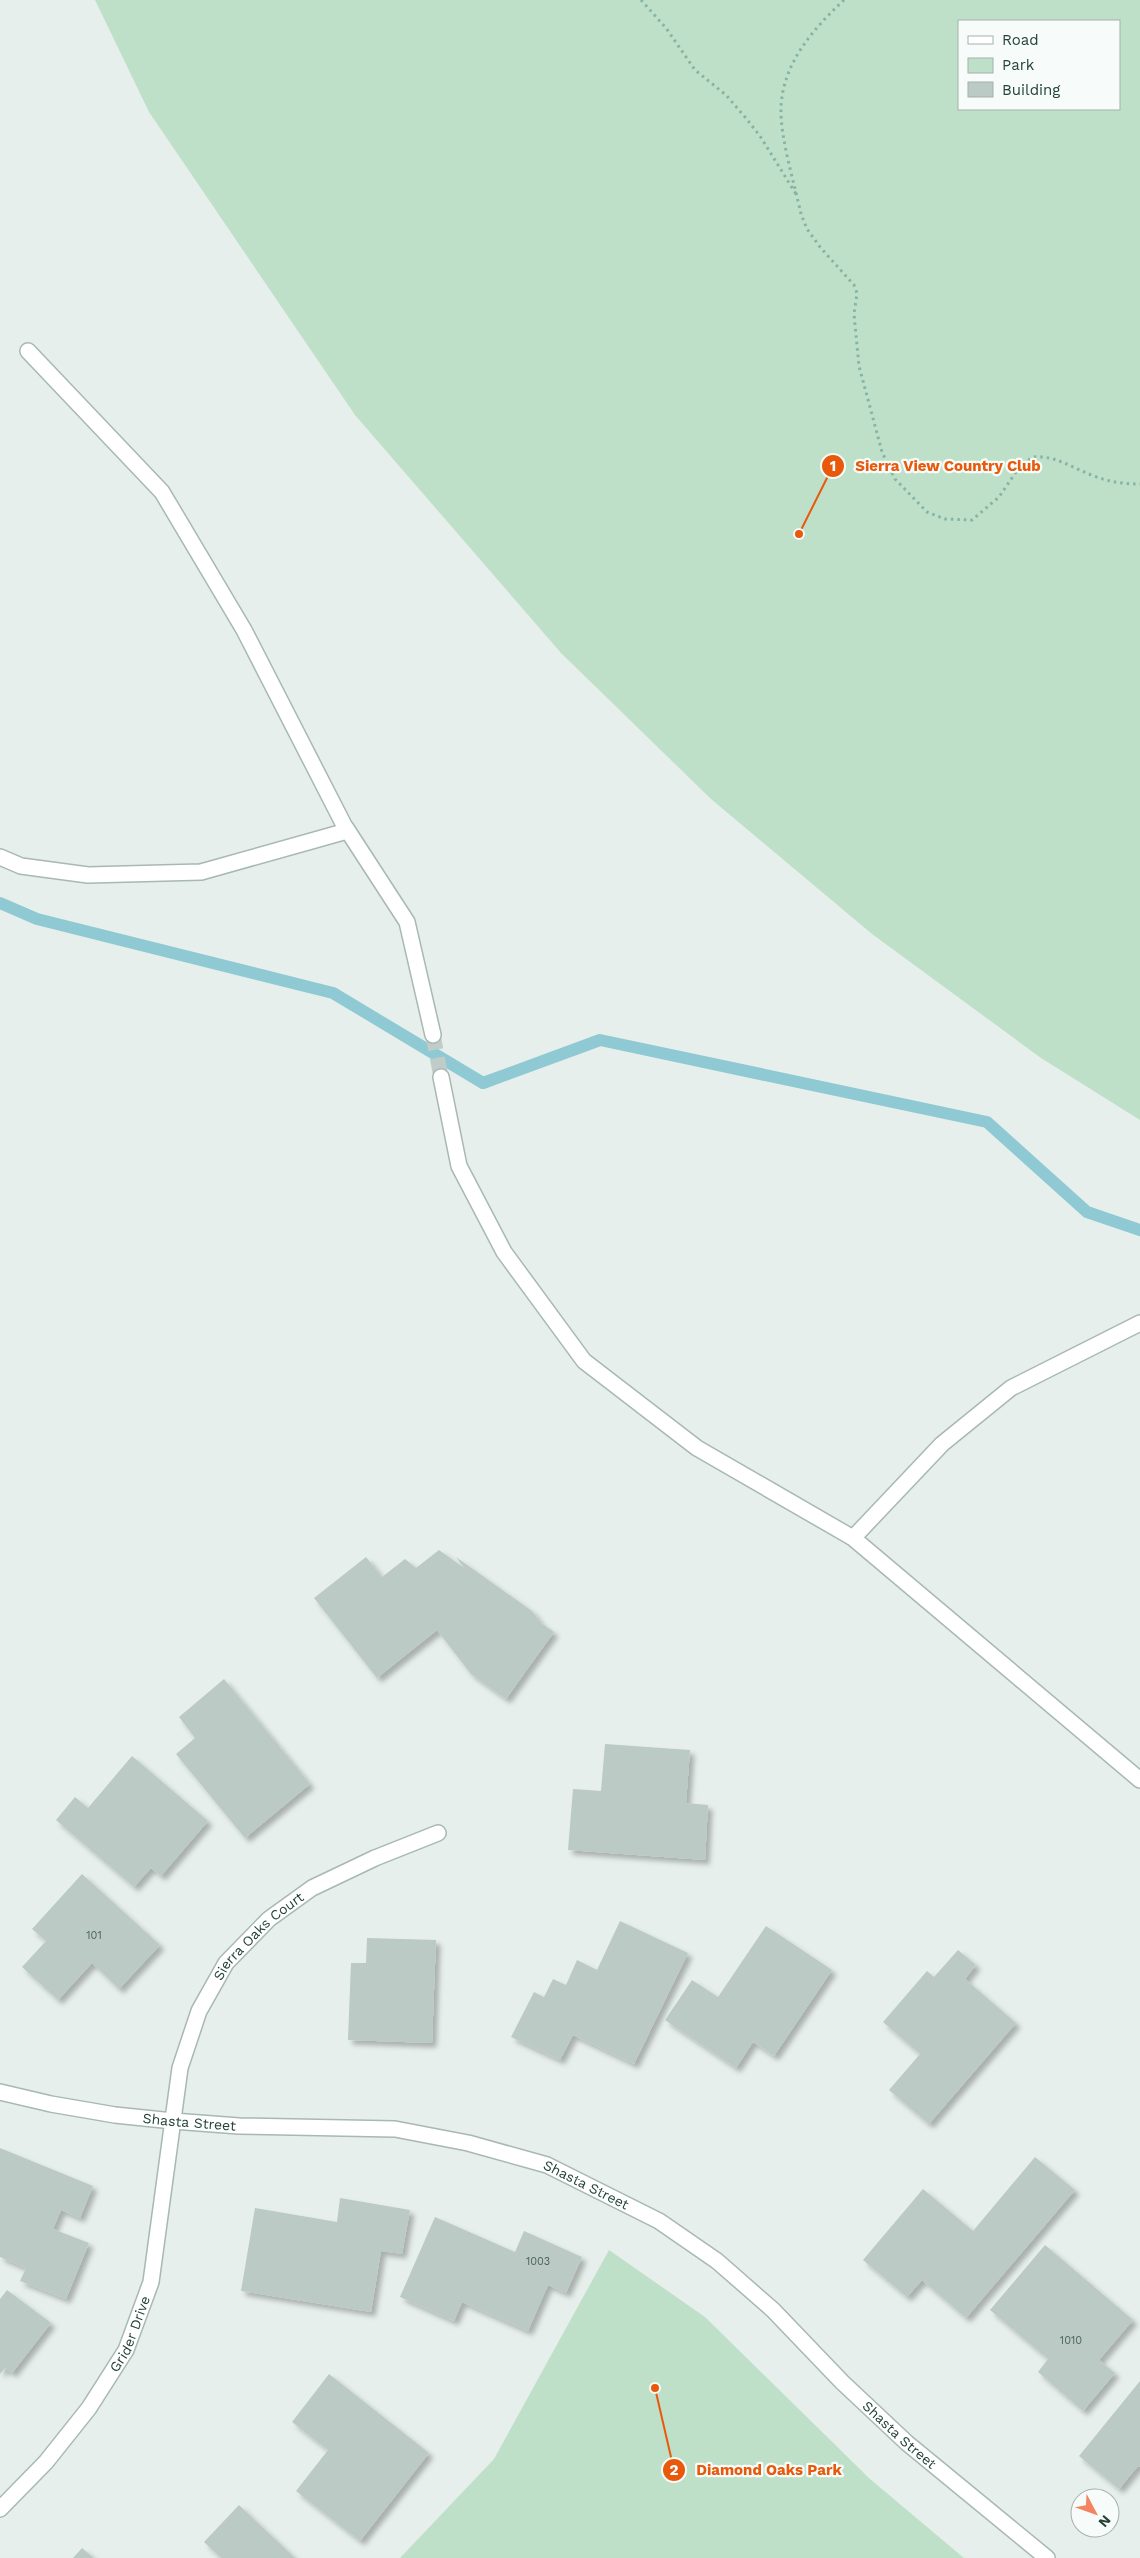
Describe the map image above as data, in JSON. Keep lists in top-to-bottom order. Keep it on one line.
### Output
{"streets":{"street":["Sierra Oaks Court","Shasta Street","Grider Drive"]},"crossings":[["Sierra Oaks Court","Shasta Street"],["Sierra Oaks Court","Grider Drive"],["Shasta Street","Grider Drive"]],"places":["Sierra View Country Club","Diamond Oaks Park"],"house_numbers":["101","1003","1010"],"legend":["Road","Park","Building"],"north":"bottom right"}
